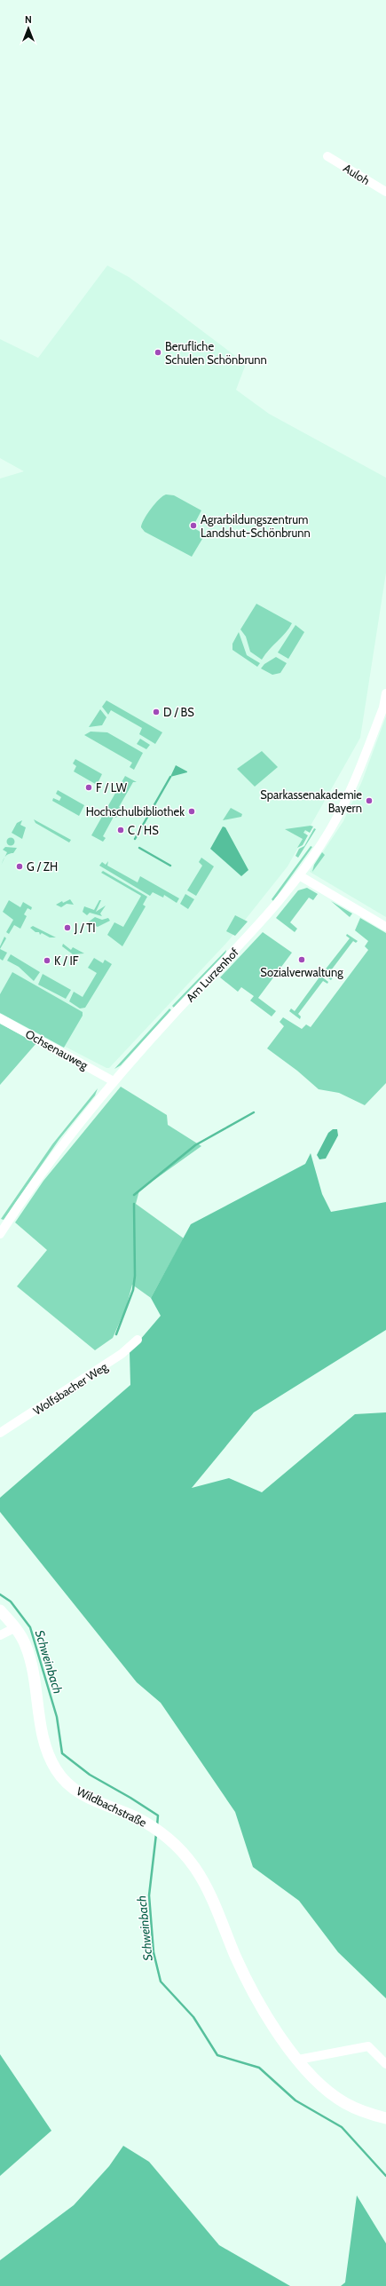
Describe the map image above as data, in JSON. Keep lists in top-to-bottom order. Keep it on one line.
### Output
{"streets":{"main road":["Wildbachstraße"],"street":["Auloh","Am Lurzenhof","Ochsenauweg","Wolfsbacher Weg"]},"crossings":[["Am Lurzenhof","Ochsenauweg"]],"water":["Schweinbach"],"places":["Berufliche Schulen Schönbrunn","Agrarbildungszentrum Landshut-Schönbrunn","D / BS","F / LW","Sparkassenakademie Bayern","Hochschulbibliothek","C / HS","G / ZH","J / TI","Sozialverwaltung","K / IF"],"north":"top"}
